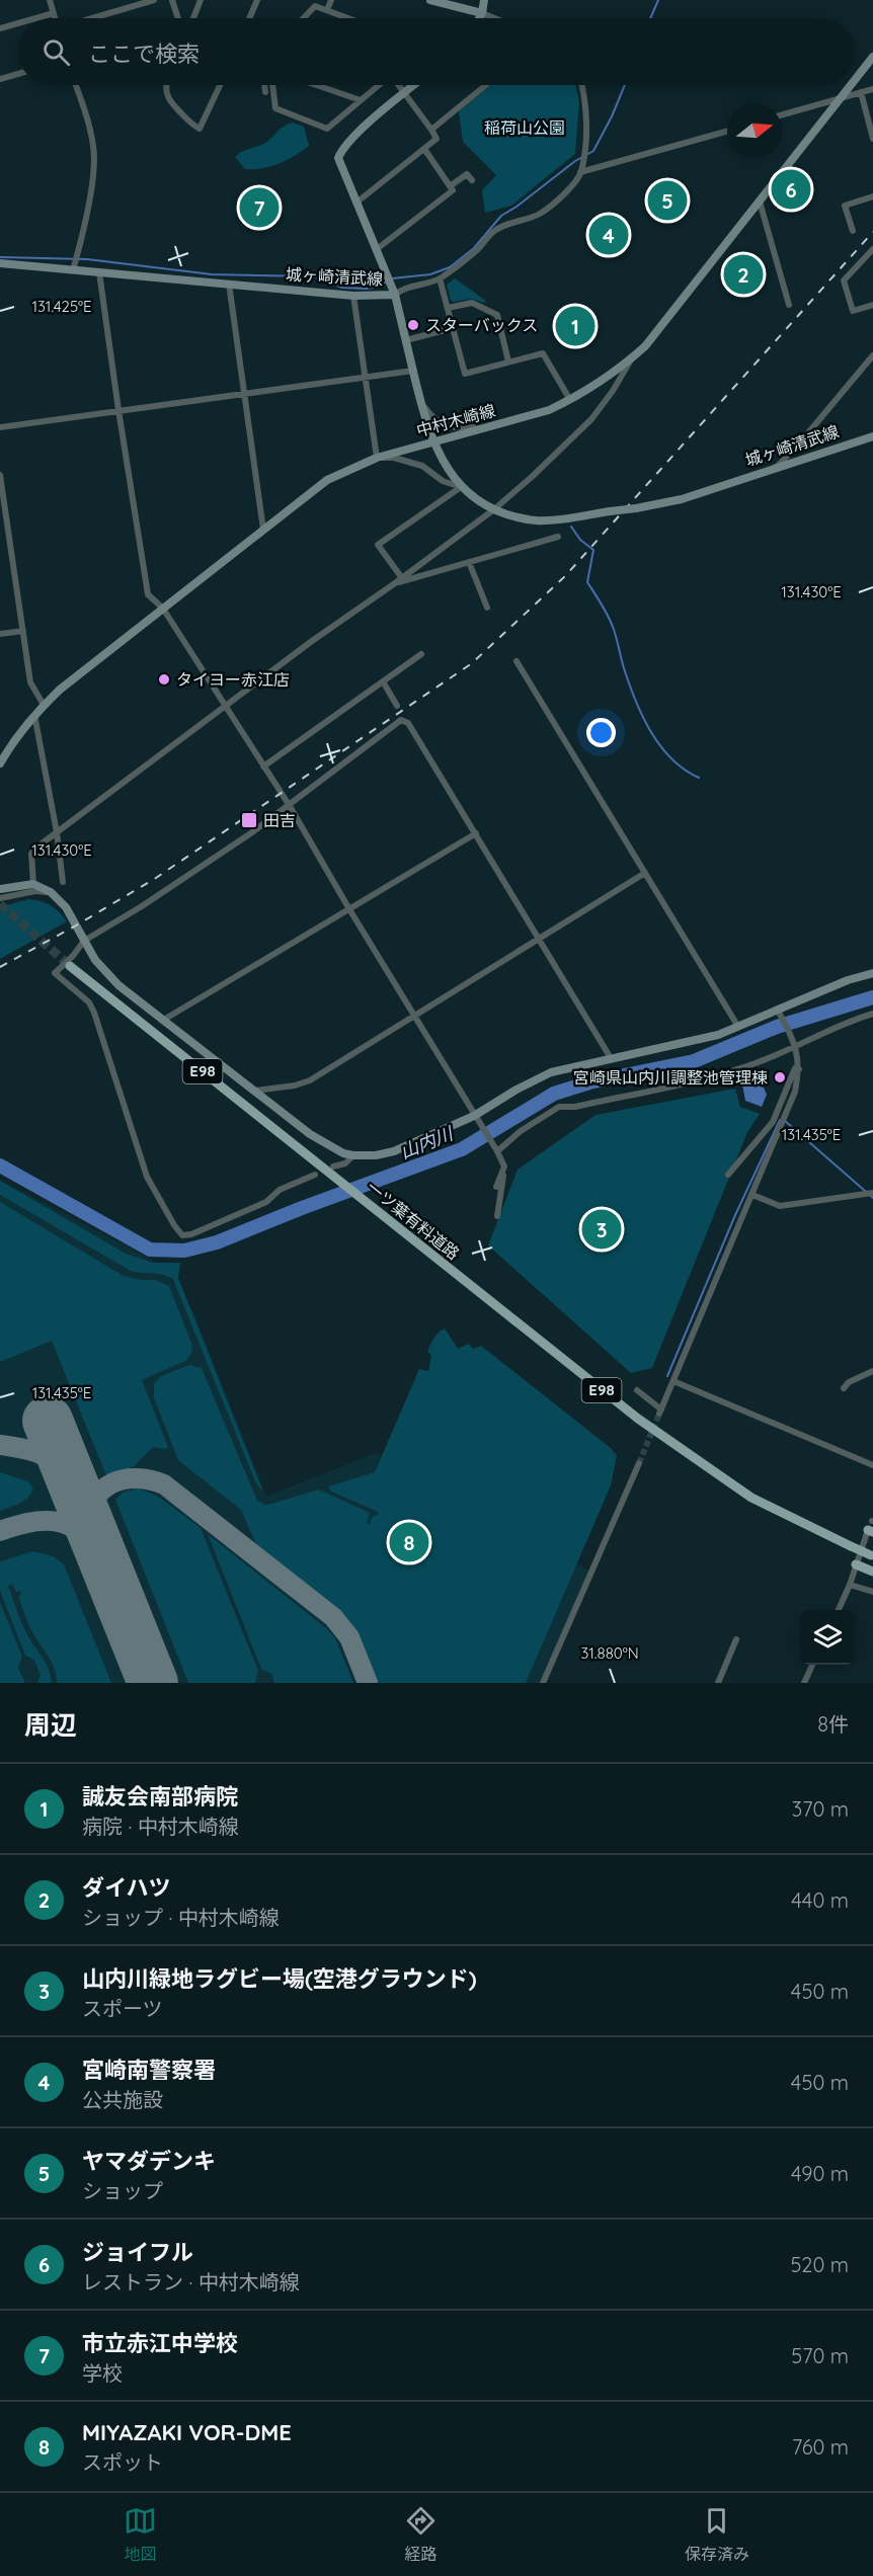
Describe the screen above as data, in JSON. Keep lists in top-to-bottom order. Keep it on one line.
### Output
{"streets":{"main road":["城ヶ崎清武線","中村木崎線","E98","一ツ葉有料道路"]},"crossings":[["城ヶ崎清武線","中村木崎線"]],"water":["山内川"],"parks":["稲荷山公園"],"places":{"other":["スターバックス","タイヨー赤江店","宮崎県山内川調整池管理棟"],"transit":["田吉"]},"north":"right","page":{"search":"ここで検索","pins":["6","5","7","4","2","1","3","8"],"heading":["周辺","8件"],"list":[{"mark":"1","name":"誠友会南部病院","note":"病院 · 中村木崎線","value":"370 m"},{"mark":"2","name":"ダイハツ","note":"ショップ · 中村木崎線","value":"440 m"},{"mark":"3","name":"山内川緑地ラグビー場(空港グラウンド)","note":"スポーツ","value":"450 m"},{"mark":"4","name":"宮崎南警察署","note":"公共施設","value":"450 m"},{"mark":"5","name":"ヤマダデンキ","note":"ショップ","value":"490 m"},{"mark":"6","name":"ジョイフル","note":"レストラン · 中村木崎線","value":"520 m"},{"mark":"7","name":"市立赤江中学校","note":"学校","value":"570 m"},{"mark":"8","name":"MIYAZAKI VOR-DME","note":"スポット","value":"760 m"}],"nav":["地図","経路","保存済み"]},"coordinates":["131.425°E","131.430°E","131.435°E","31.880°N"]}
